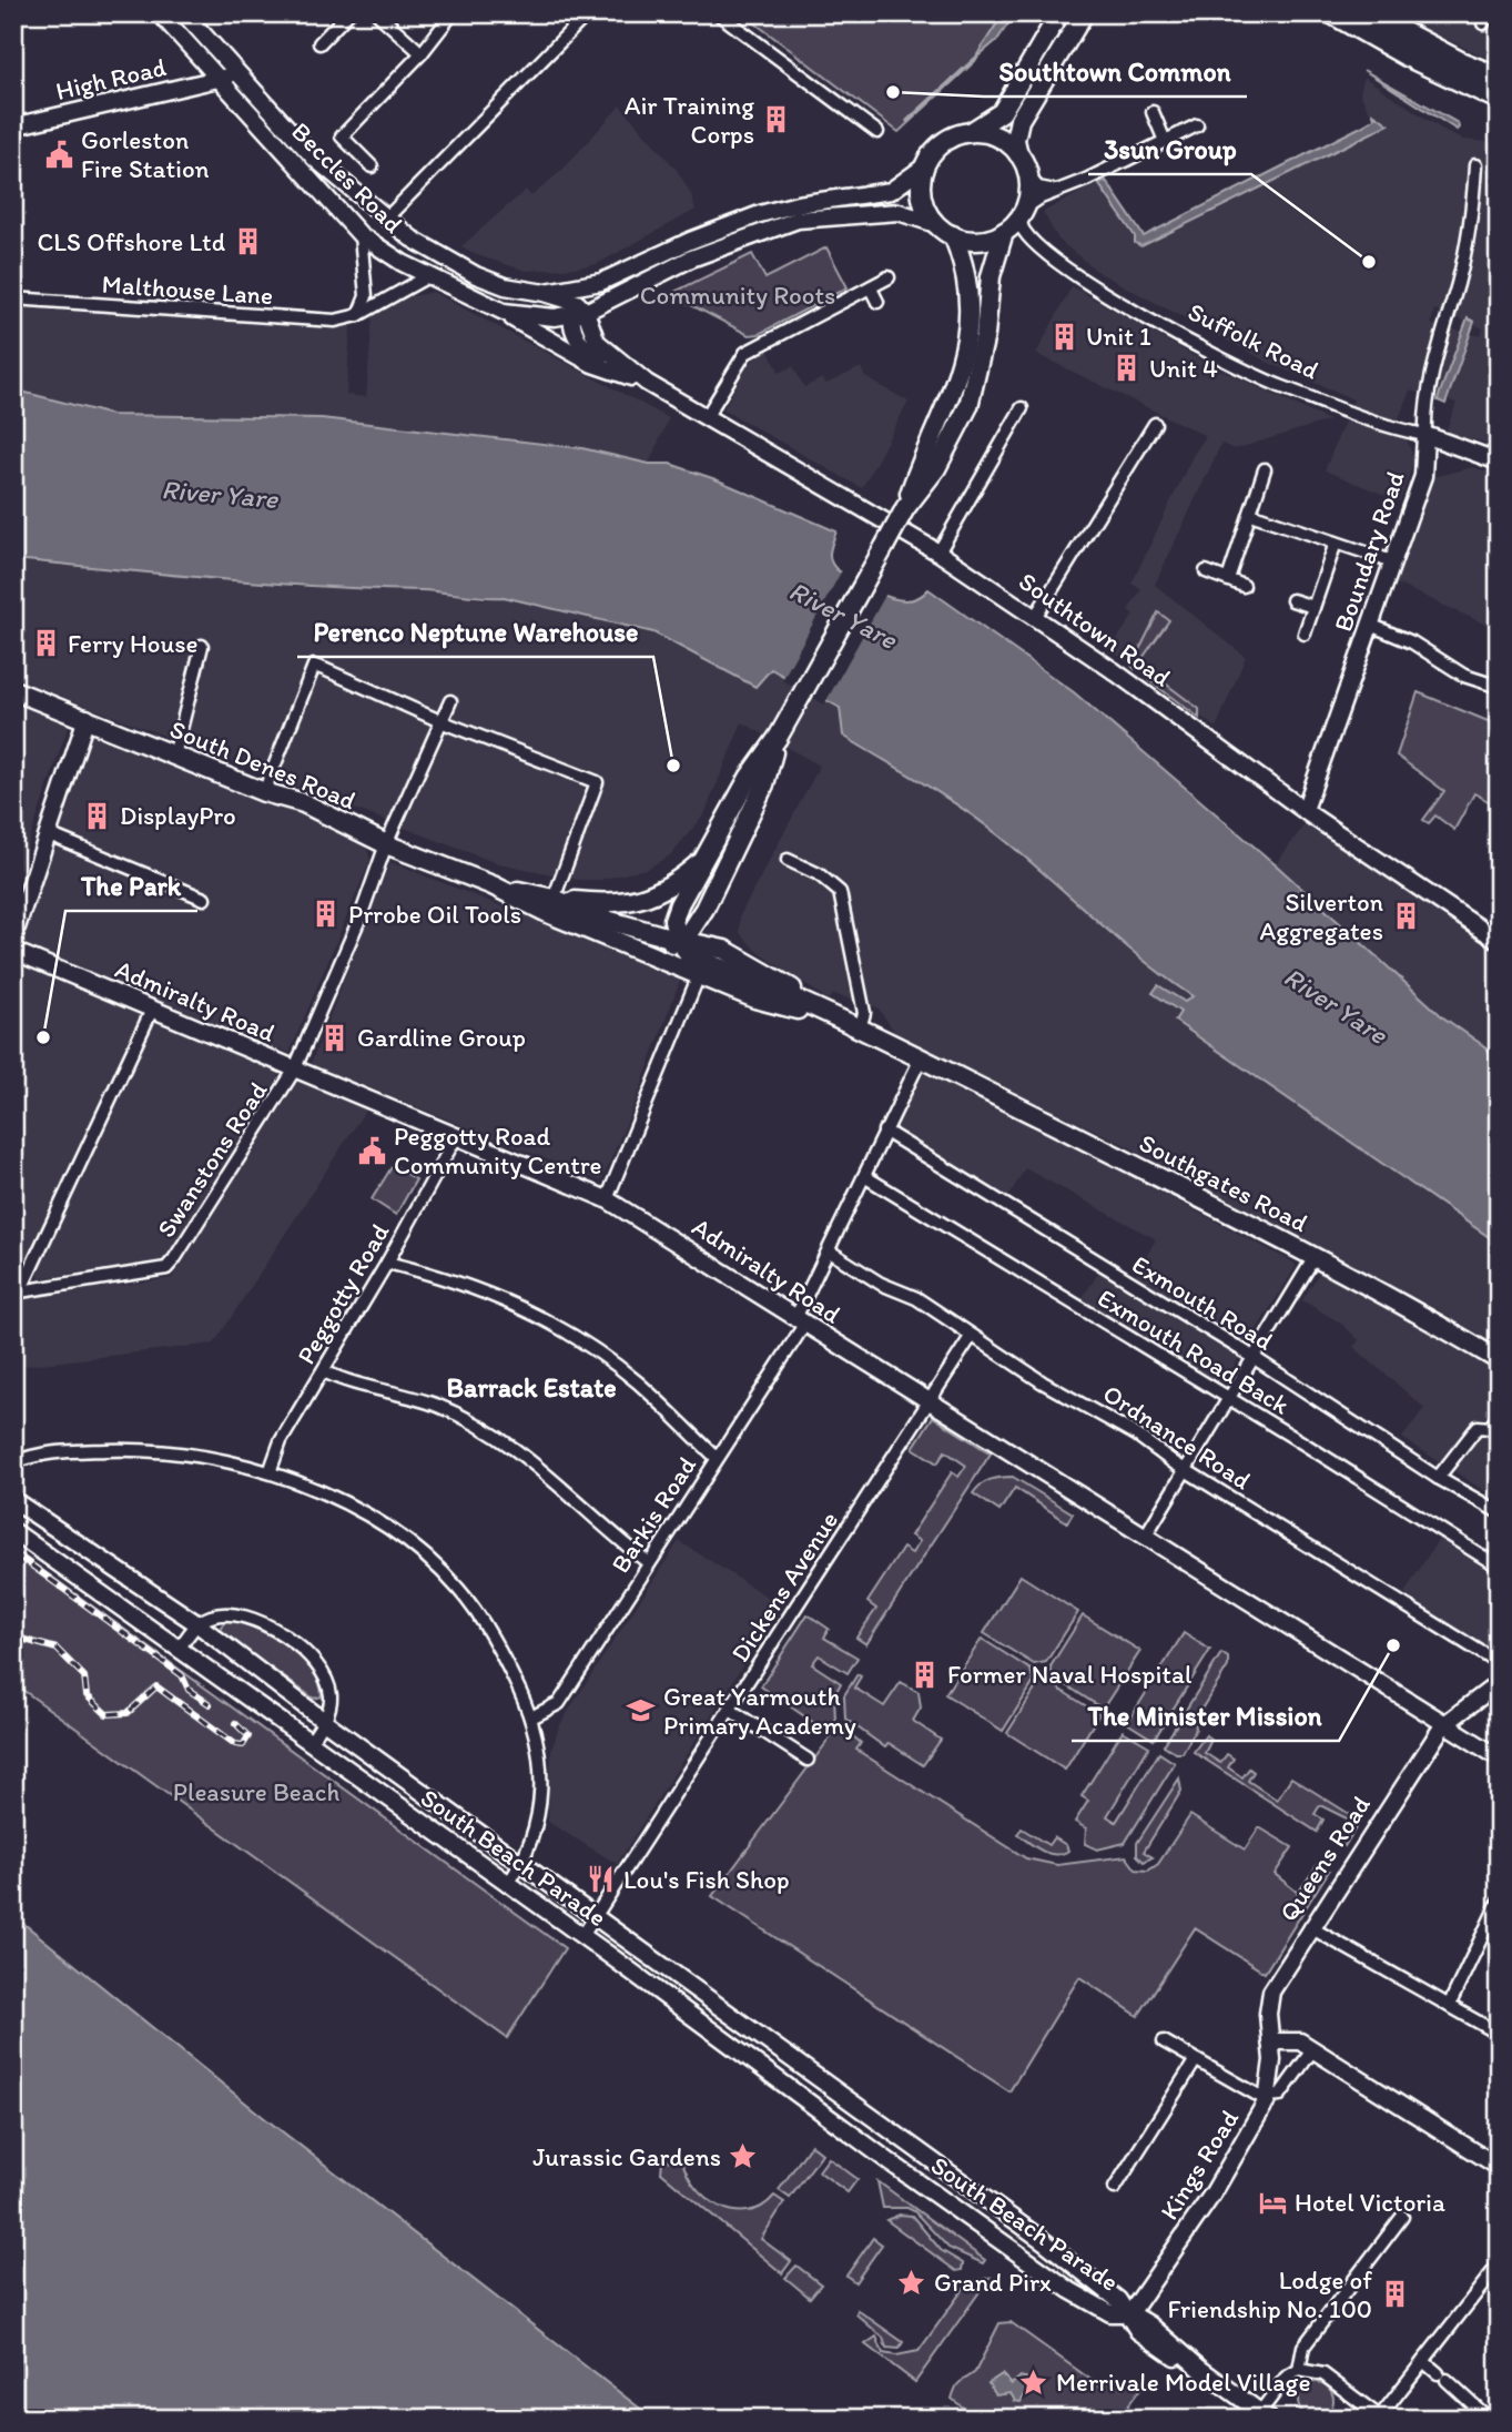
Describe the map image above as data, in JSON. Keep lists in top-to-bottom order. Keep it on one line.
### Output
{"streets":{"main road":["South Denes Road","Southgates Road"],"street":["High Road","Beccles Road","Malthouse Lane","Suffolk Road","Boundary Road","Southtown Road","Admiralty Road","Swanstons Road","Peggotty Road","Exmouth Road","Exmouth Road Back","Ordnance Road","Barkis Road","Dickens Avenue","South Beach Parade","Queens Road","Kings Road"]},"crossings":[["High Road","Beccles Road"],["Beccles Road","Malthouse Lane"],["Beccles Road","Southtown Road"],["Suffolk Road","Boundary Road"],["Boundary Road","Southtown Road"],["South Denes Road","Swanstons Road"],["South Denes Road","Southgates Road"],["South Denes Road","Barkis Road"],["Admiralty Road","Swanstons Road"],["Admiralty Road","Peggotty Road"],["Admiralty Road","Barkis Road"],["Admiralty Road","Dickens Avenue"],["Admiralty Road","Queens Road"],["Southgates Road","Barkis Road"],["Exmouth Road","Barkis Road"],["Exmouth Road Back","Barkis Road"],["Ordnance Road","Barkis Road"],["Ordnance Road","Dickens Avenue"],["Dickens Avenue","South Beach Parade"],["South Beach Parade","Kings Road"],["Queens Road","Kings Road"]],"districts":["Barrack Estate"],"water":["River Yare"],"parks":["Community Roots","Pleasure Beach"],"places":{"other":["Southtown Common","3sun Group","Perenco Neptune Warehouse","The Park","The Minister Mission"],"building":["Air Training Corps","CLS Offshore Ltd","Unit 1","Unit 4","Ferry House","DisplayPro","Prrobe Oil Tools","Silverton Aggregates","Gardline Group","Former Naval Hospital","Lodge of Friendship No. 100"],"public building":["Gorleston Fire Station","Peggotty Road Community Centre"],"school or university":["Great Yarmouth Primary Academy"],"restaurant":["Lou's Fish Shop"],"place":["Jurassic Gardens","Grand Pirx","Merrivale Model Village"],"hotel":["Hotel Victoria"]}}
